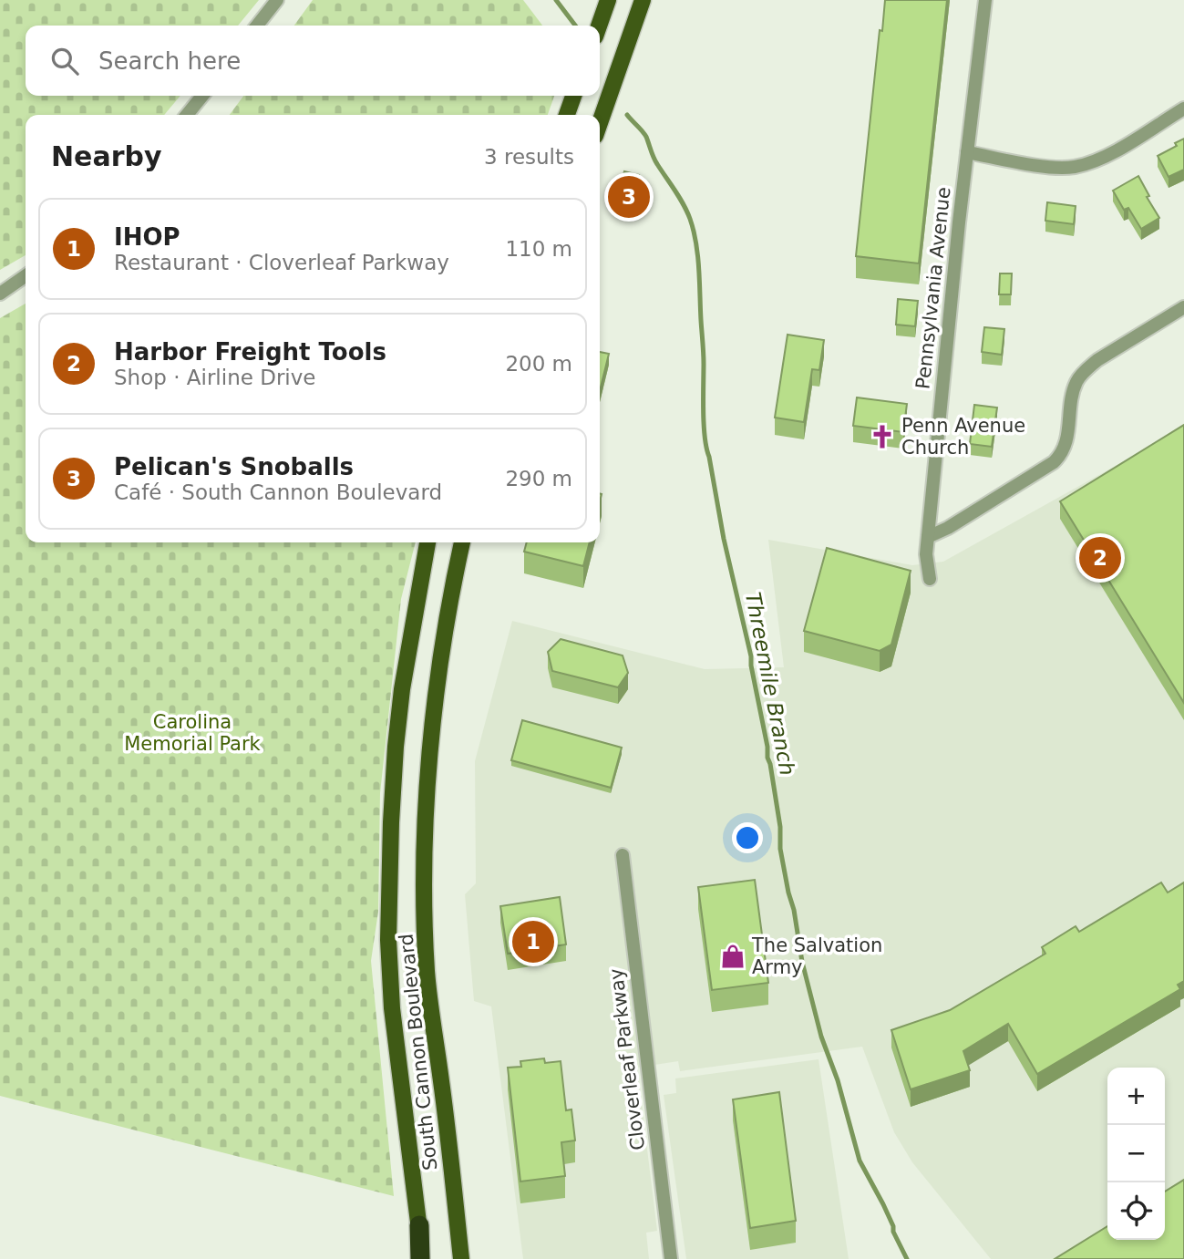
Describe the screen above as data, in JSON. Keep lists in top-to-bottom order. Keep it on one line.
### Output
{"streets":{"main road":["South Cannon Boulevard"],"street":["Pennsylvania Avenue","Cloverleaf Parkway"]},"water":["Threemile Branch"],"parks":["Carolina Memorial Park"],"places":{"church":["Penn Avenue Church"],"shop":["The Salvation Army"]},"page":{"search":"Search here","heading":["Nearby","3 results"],"pins":["3","2","1"],"list":[{"mark":"1","name":"IHOP","note":"Restaurant · Cloverleaf Parkway","value":"110 m"},{"mark":"2","name":"Harbor Freight Tools","note":"Shop · Airline Drive","value":"200 m"},{"mark":"3","name":"Pelican's Snoballs","note":"Café · South Cannon Boulevard","value":"290 m"}],"map_buttons":["+","−"]}}
